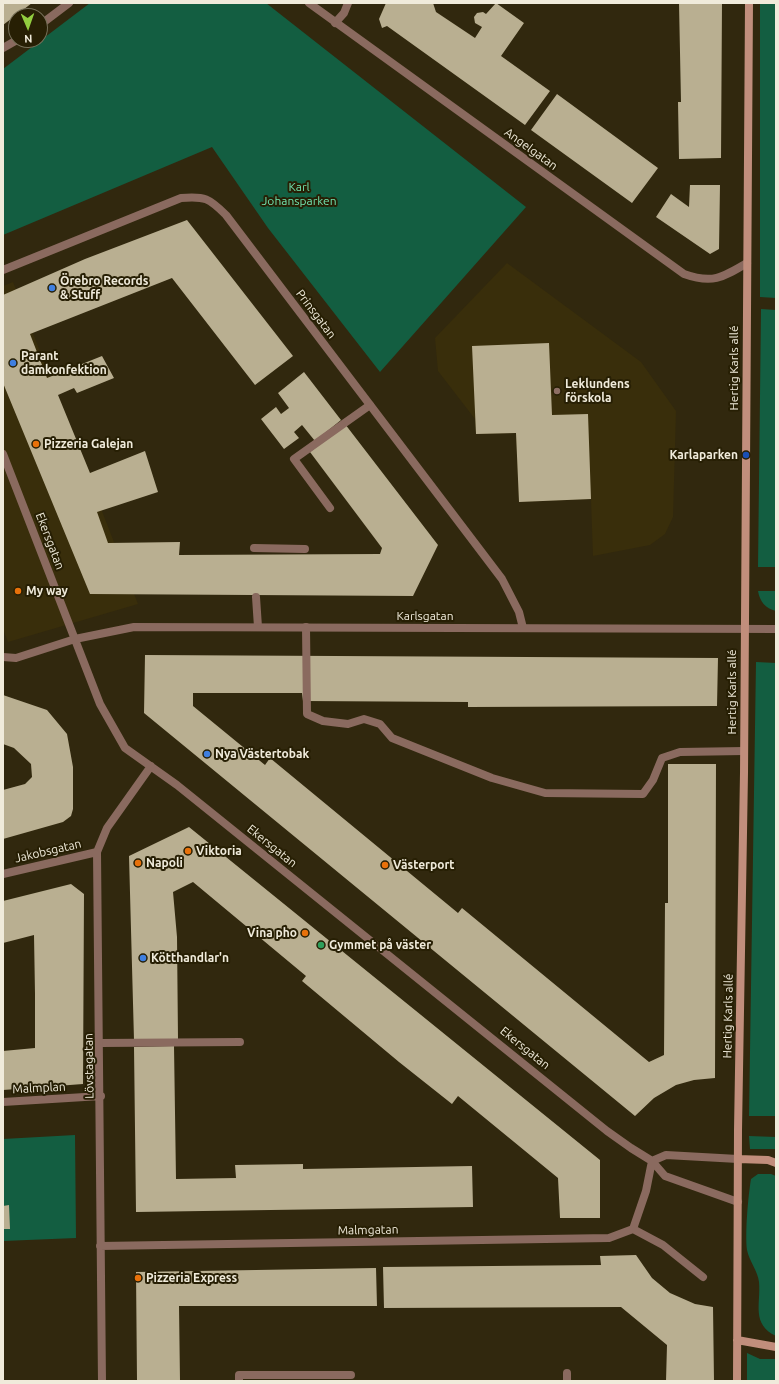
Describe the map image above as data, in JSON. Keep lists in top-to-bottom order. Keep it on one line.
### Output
{"streets":{"main road":["Hertig Karls allé"],"street":["Angelgatan","Prinsgatan","Ekersgatan","Karlsgatan","Jakobsgatan","Lövstagatan","Malmplan","Malmgatan"]},"crossings":[["Angelgatan","Hertig Karls allé"],["Prinsgatan","Karlsgatan"],["Hertig Karls allé","Ekersgatan"],["Hertig Karls allé","Karlsgatan"],["Ekersgatan","Karlsgatan"],["Ekersgatan","Lövstagatan"],["Jakobsgatan","Lövstagatan"],["Lövstagatan","Malmplan"],["Lövstagatan","Malmgatan"]],"parks":["Karl Johansparken"],"places":["Örebro Records & Stuff","Parant damkonfektion","Leklundens förskola","Pizzeria Galejan","Karlaparken","My way","Nya Västertobak","Viktoria","Napoli","Västerport","Vina pho","Gymmet på väster","Kötthandlar'n","Pizzeria Express"],"north":"bottom"}
